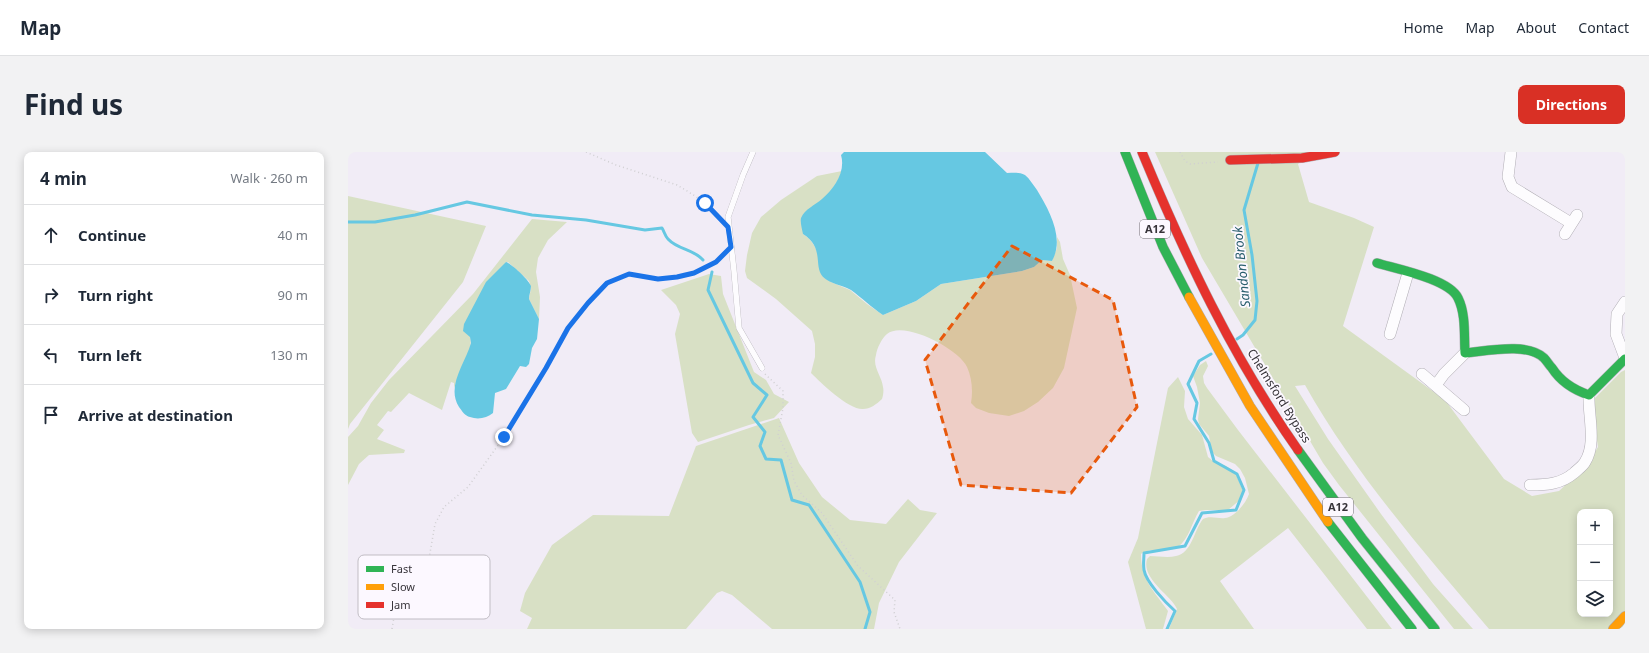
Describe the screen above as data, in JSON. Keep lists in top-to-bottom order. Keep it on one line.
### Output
{"streets":{"main road":["A12","Chelmsford Bypass"]},"water":["Sandon Brook"],"legend":["Fast","Slow","Jam"],"page":{"header":"Map","nav":["Home","Map","About","Contact"],"title":"Find us","buttons":"Directions","heading":["4 min","Walk · 260 m"],"list":[["Continue","40 m"],["Turn right","90 m"],["Turn left","130 m"],"Arrive at destination"],"map_buttons":["+","−"]}}
